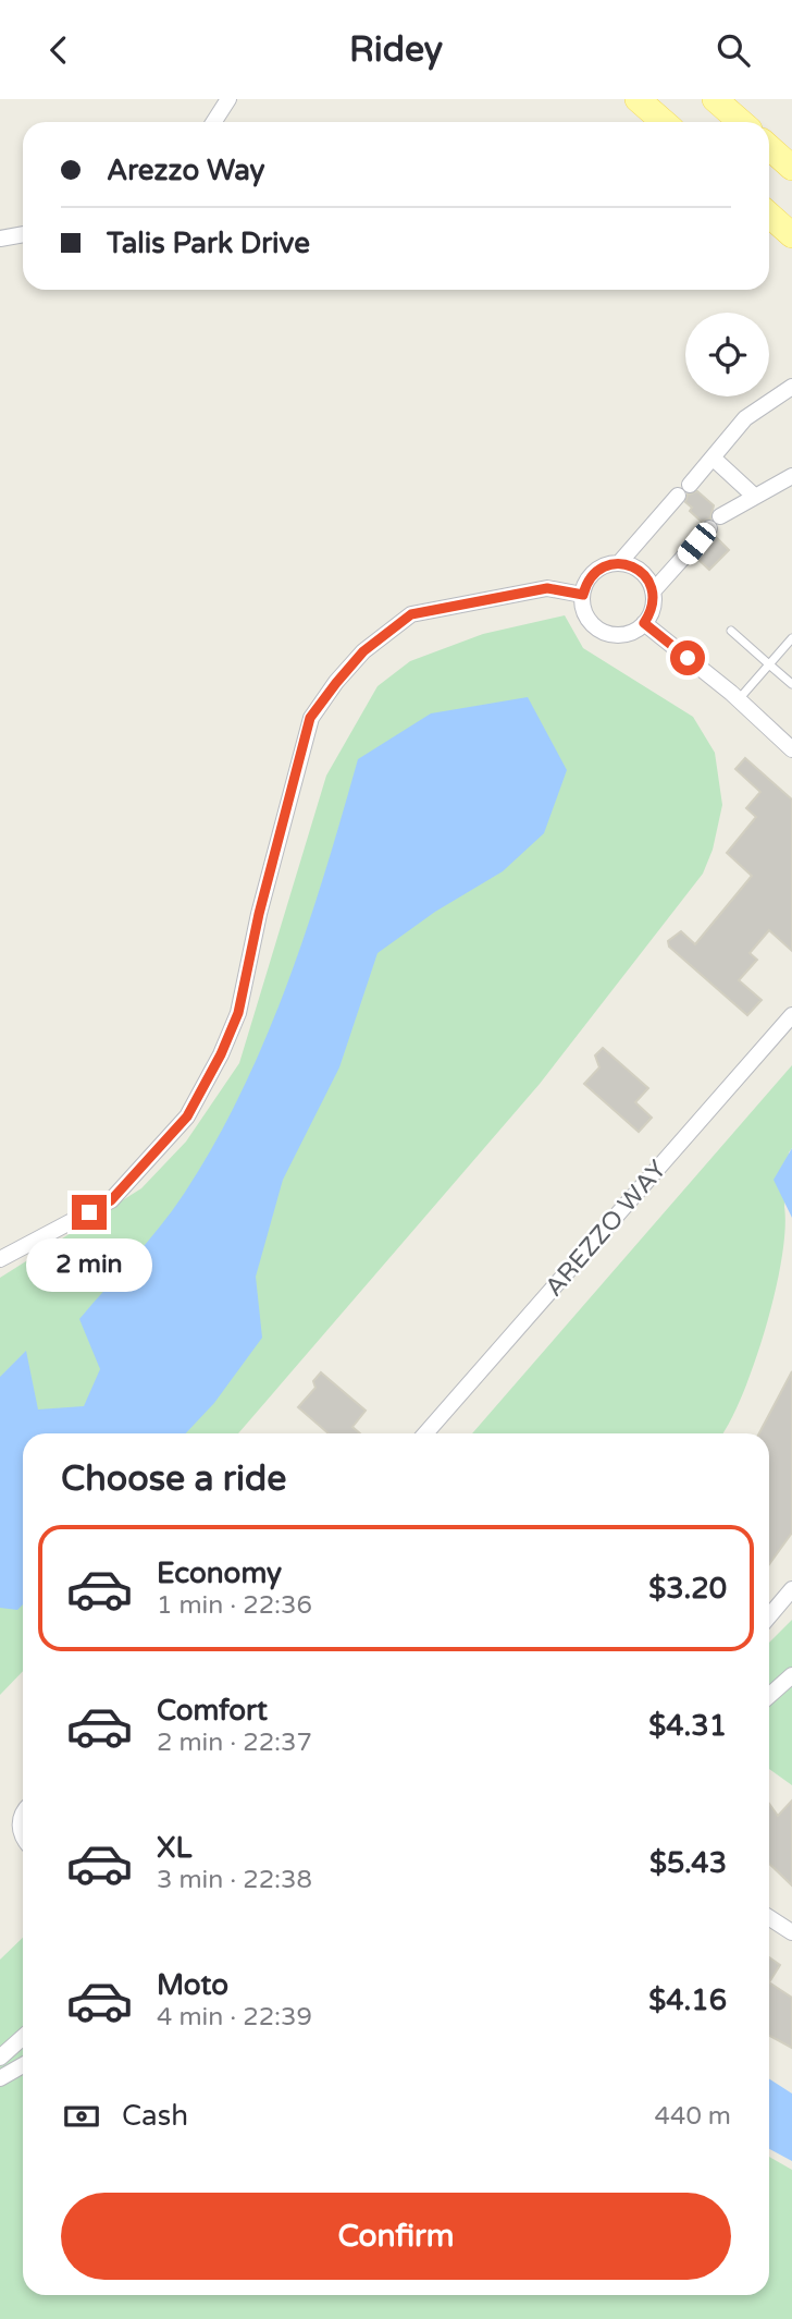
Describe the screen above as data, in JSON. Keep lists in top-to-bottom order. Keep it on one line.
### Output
{"streets":{"street":["AREZZO WAY"]},"page":{"header":"Ridey","banner":["Arezzo Way","Talis Park Drive"],"bubble":"2 min","heading":"Choose a ride","list":[{"name":"Economy","note":"1 min · 22:36","value":"$3.20"},{"name":"Comfort","note":"2 min · 22:37","value":"$4.31"},{"name":"XL","note":"3 min · 22:38","value":"$5.43"},{"name":"Moto","note":"4 min · 22:39","value":"$4.16"}],"pay":["Cash","440 m"],"buttons":"Confirm"}}
